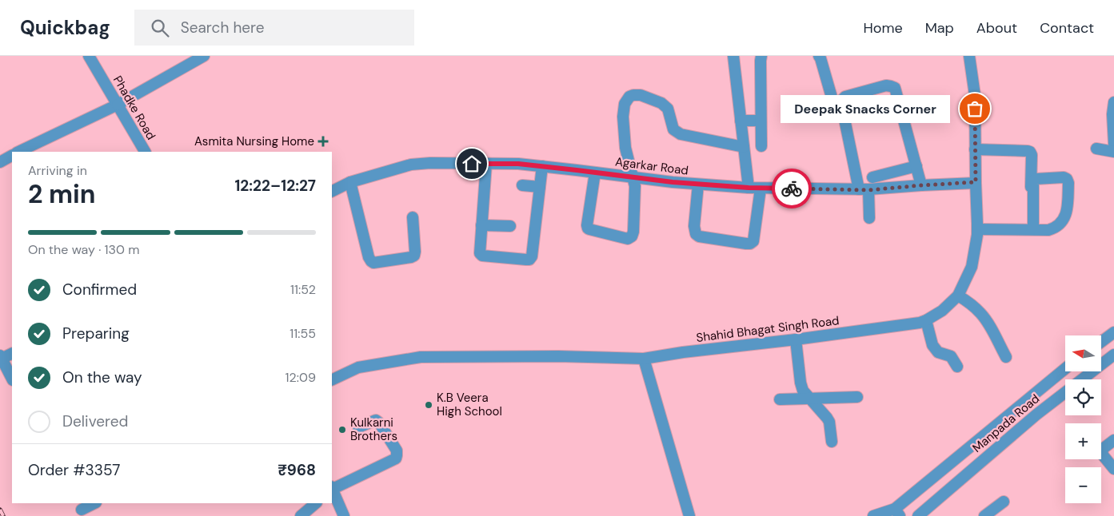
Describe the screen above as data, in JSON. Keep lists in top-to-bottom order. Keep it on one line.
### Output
{"streets":{"street":["Phadke Road","Agarkar Road","Shahid Bhagat Singh Road","Manpada Road"]},"crossings":[["Agarkar Road","Shahid Bhagat Singh Road"]],"places":{"other":["Deepak Snacks Corner","K.B Veera High School","Kulkarni Brothers"],"health":["Asmita Nursing Home"]},"north":"left","page":{"header":"Quickbag","search":"Search here","nav":["Home","Map","About","Contact"],"bubble":"Deepak Snacks Corner","heading":["2 min","Arriving in","12:22–12:27"],"panel":["Order #3357","₹968"],"bar":"On the way · 130 m","list":[["Confirmed","11:52"],["Preparing","11:55"],["On the way","12:09"],"Delivered"],"map_buttons":["+","−"]}}
